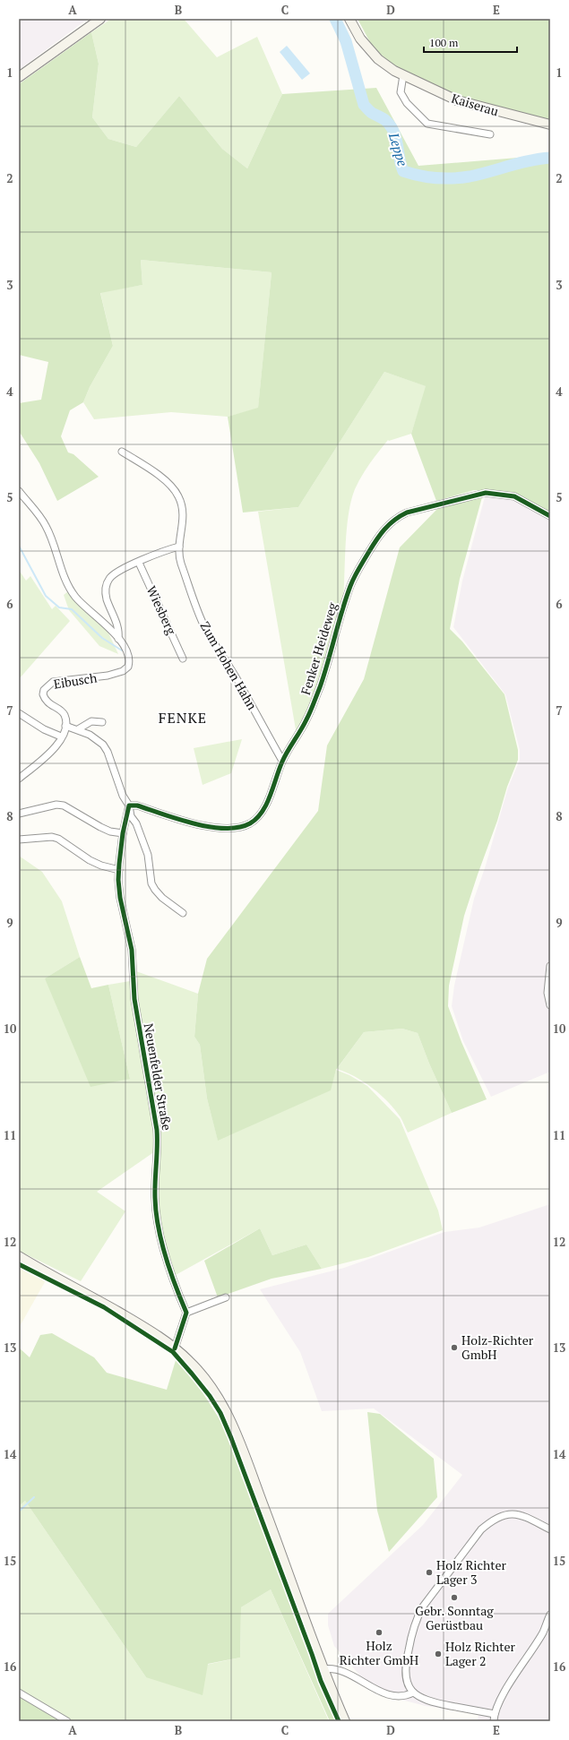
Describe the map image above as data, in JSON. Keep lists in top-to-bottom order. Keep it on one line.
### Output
{"streets":{"main road":["Kaiserau"],"street":["Wiesberg","Fenker Heideweg","Zum Hohen Hahn","Eibusch","Neuenfelder Straße"]},"crossings":[["Fenker Heideweg","Zum Hohen Hahn"],["Fenker Heideweg","Neuenfelder Straße"]],"districts":["FENKE"],"water":["Leppe"],"places":["Holz-Richter GmbH","Holz Richter Lager 3","Gebr. Sonntag Gerüstbau","Holz Richter GmbH","Holz Richter Lager 2"],"scale_bar":"100 m","grid":{"columns":["A","B","C","D","E"],"rows":["1","2","3","4","5","6","7","8","9","10","11","12","13","14","15","16"]}}
